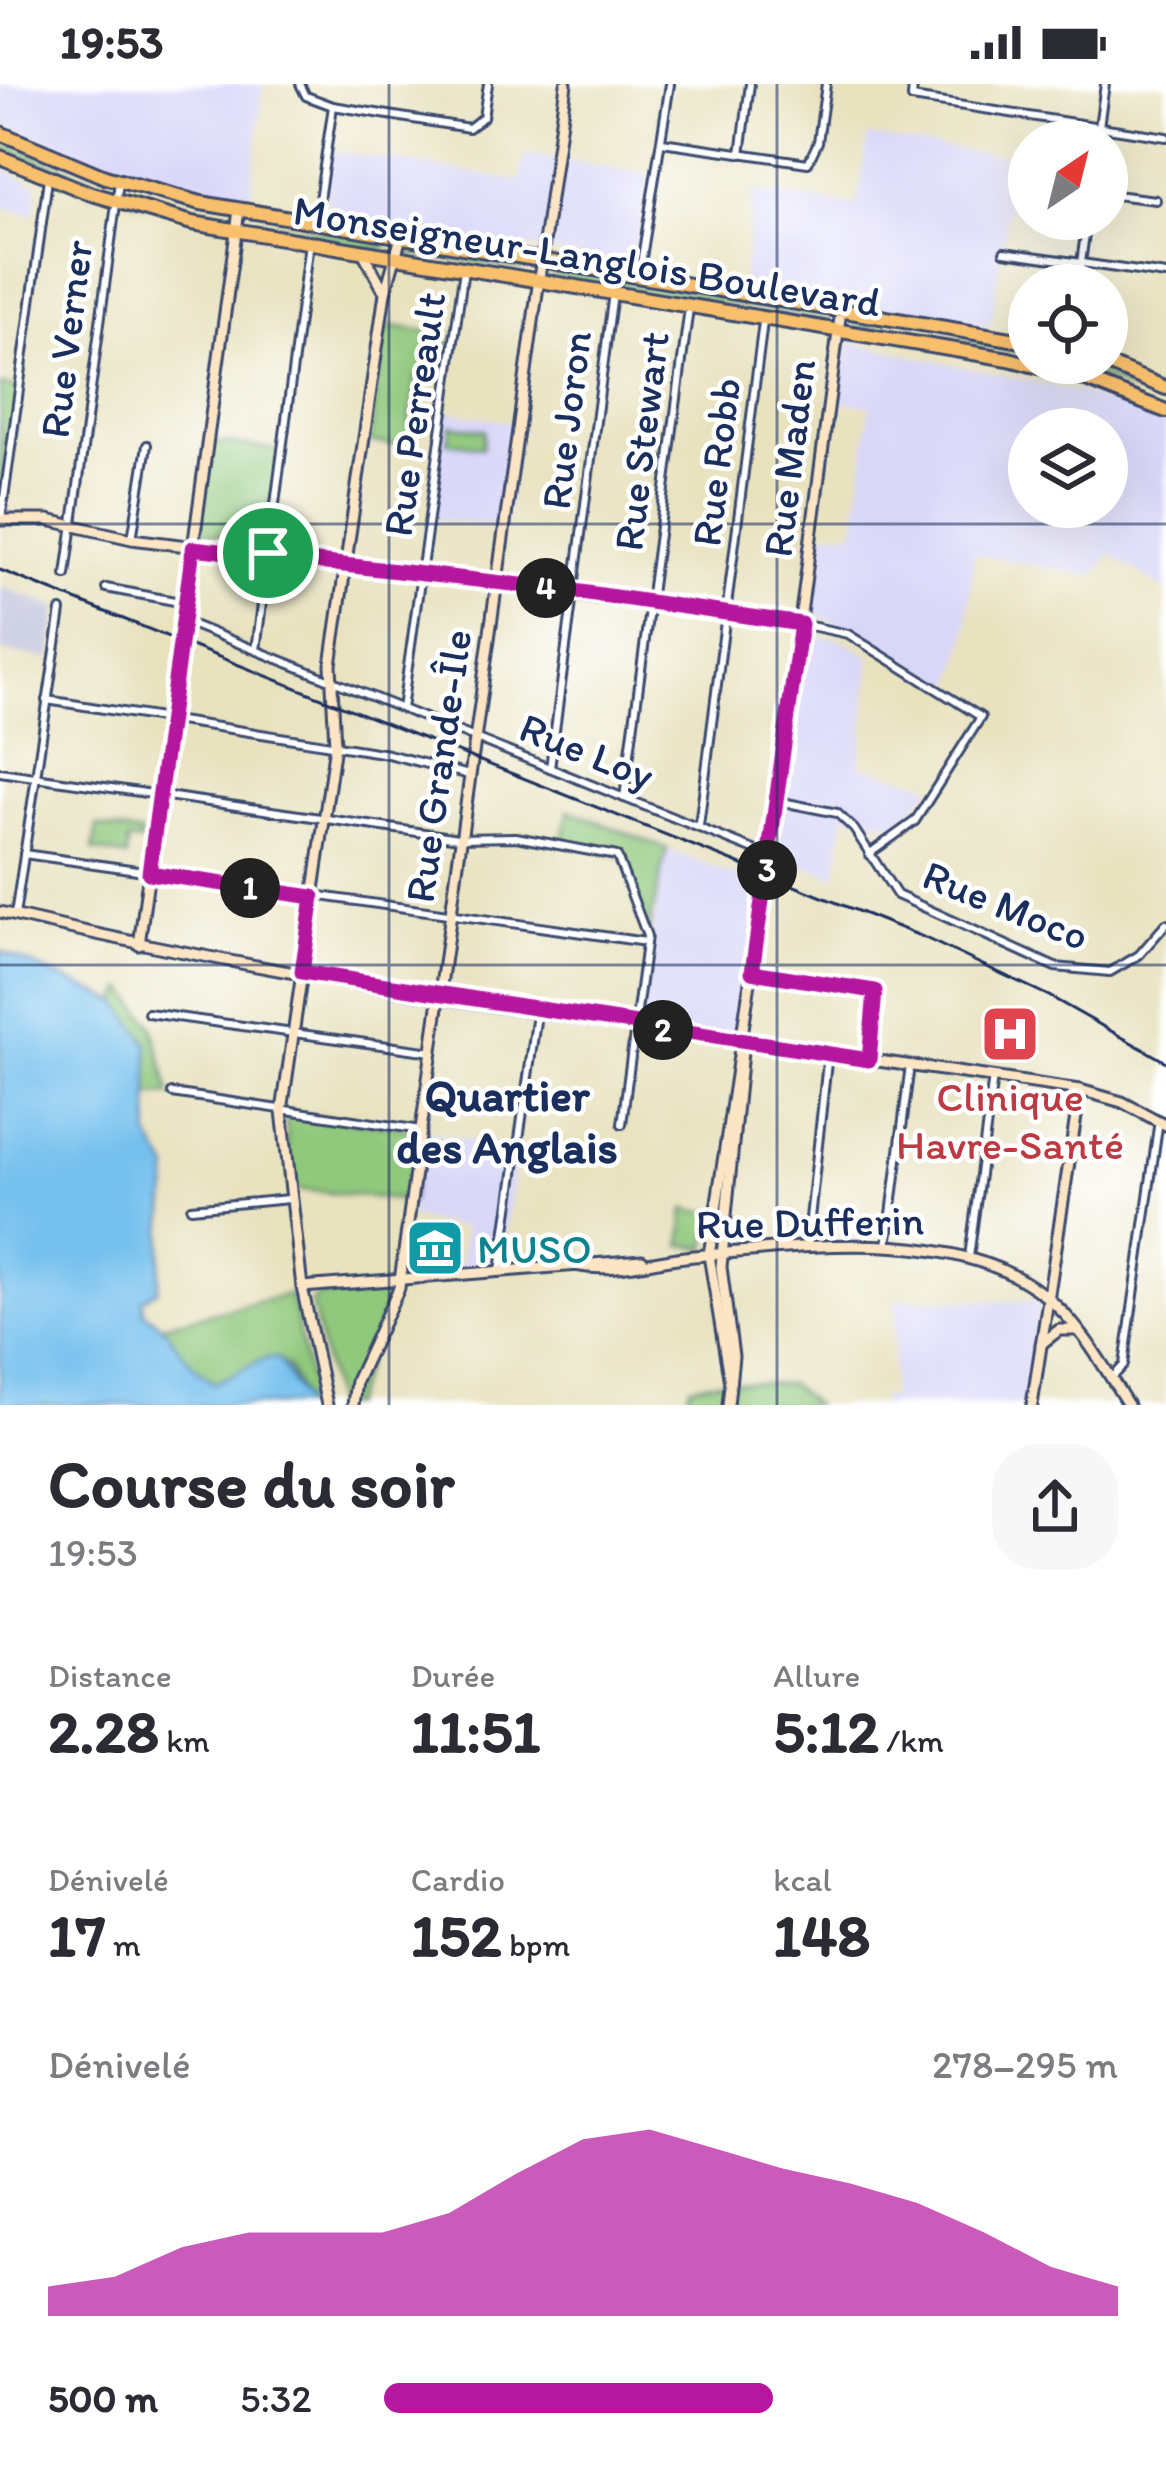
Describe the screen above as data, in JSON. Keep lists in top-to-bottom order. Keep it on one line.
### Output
{"streets":{"highway":["Monseigneur-Langlois Boulevard"],"street":["Rue Verner","Rue Perreault","Rue Joron","Rue Stewart","Rue Maden","Rue Robb","Rue Loy","Rue Grande-Île","Rue Moco","Rue Dufferin"]},"crossings":[["Monseigneur-Langlois Boulevard","Rue Verner"],["Monseigneur-Langlois Boulevard","Rue Perreault"],["Monseigneur-Langlois Boulevard","Rue Joron"],["Monseigneur-Langlois Boulevard","Rue Stewart"],["Monseigneur-Langlois Boulevard","Rue Maden"],["Monseigneur-Langlois Boulevard","Rue Robb"],["Monseigneur-Langlois Boulevard","Rue Grande-Île"],["Rue Perreault","Rue Loy"],["Rue Joron","Rue Loy"],["Rue Stewart","Rue Loy"],["Rue Maden","Rue Loy"],["Rue Maden","Rue Moco"],["Rue Maden","Rue Dufferin"],["Rue Robb","Rue Loy"],["Rue Loy","Rue Grande-Île"],["Rue Grande-Île","Rue Dufferin"]],"districts":["Quartier des Anglais"],"places":{"hospital":["Clinique Havre-Santé"],"museum":["MUSO"]},"north":"top right","page":{"status":"19:53","pins":["4","3","1","2"],"heading":["Course du soir","19:53"],"stats":[["Distance","2.28 km"],["Durée","11:51"],["Allure","5:12 /km"],["Dénivelé","17 m"],["Cardio","152 bpm"],["kcal","148"]],"chart":["Dénivelé","278–295 m"],"list":[{"name":"500 m","note":"5:32"}]}}
